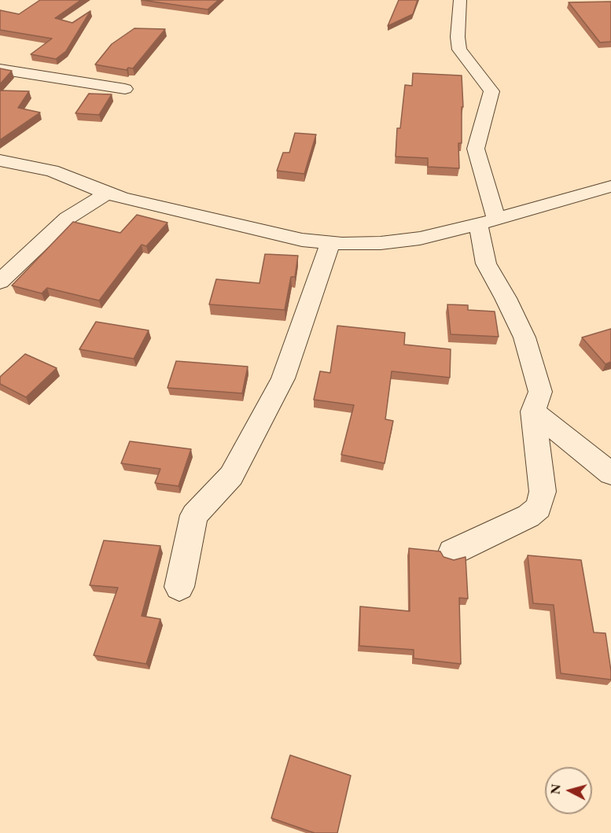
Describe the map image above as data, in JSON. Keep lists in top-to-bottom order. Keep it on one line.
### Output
{"north":"left"}
